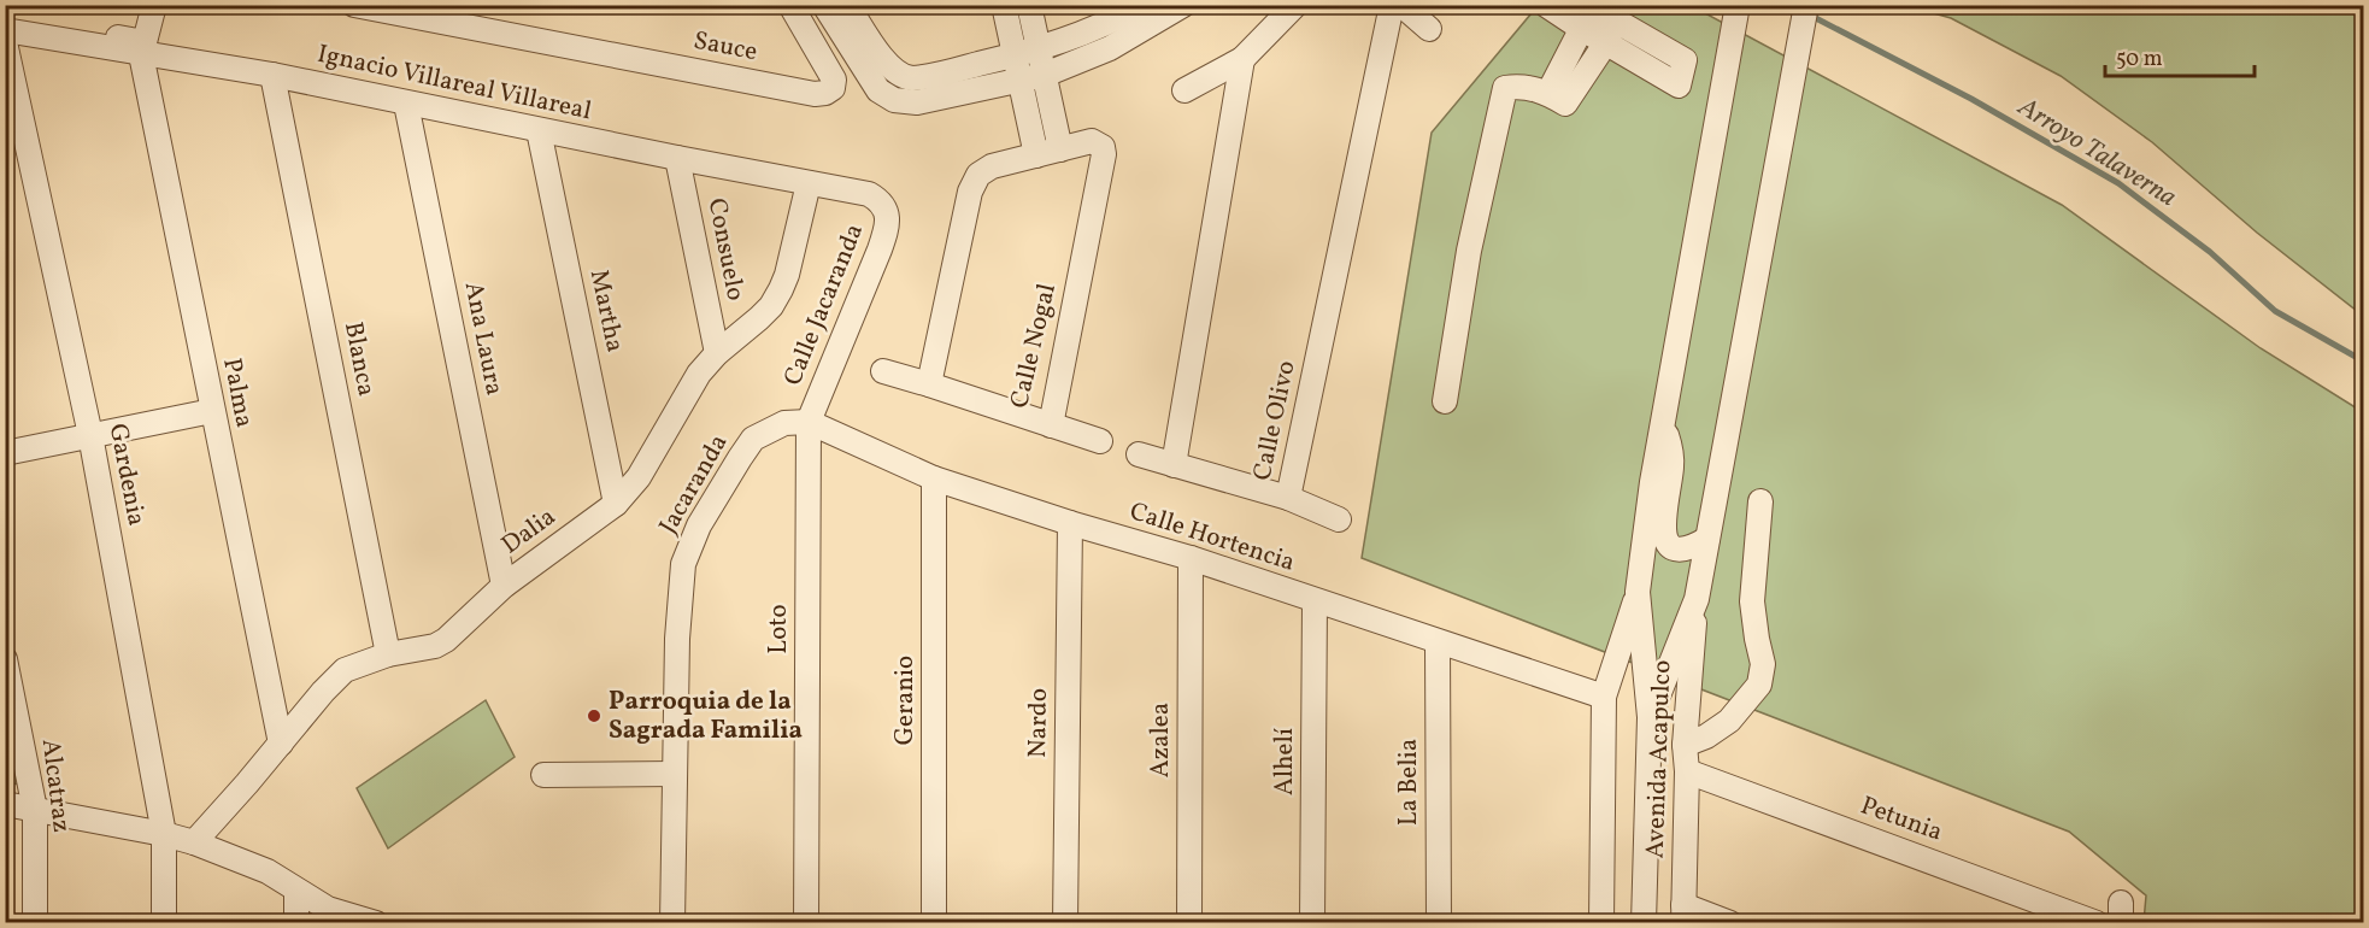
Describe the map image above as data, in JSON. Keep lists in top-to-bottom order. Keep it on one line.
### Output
{"streets":{"street":["Sauce","Ignacio Villareal Villareal","Consuelo","Calle Jacaranda","Martha","Ana Laura","Calle Nogal","Blanca","Palma","Calle Olivo","Gardenia","Jacaranda","Dalia","Calle Hortencia","Loto","Geranio","Nardo","Azalea","Avenida Acapulco","Alhelí","La Belia","Alcatraz","Petunia"]},"crossings":[["Ignacio Villareal Villareal","Consuelo"],["Ignacio Villareal Villareal","Calle Jacaranda"],["Ignacio Villareal Villareal","Martha"],["Ignacio Villareal Villareal","Ana Laura"],["Ignacio Villareal Villareal","Blanca"],["Ignacio Villareal Villareal","Palma"],["Ignacio Villareal Villareal","Dalia"],["Consuelo","Dalia"],["Calle Jacaranda","Jacaranda"],["Calle Jacaranda","Calle Hortencia"],["Calle Jacaranda","Loto"],["Martha","Dalia"],["Ana Laura","Dalia"],["Blanca","Dalia"],["Palma","Dalia"],["Jacaranda","Calle Hortencia"],["Jacaranda","Loto"],["Calle Hortencia","Loto"],["Calle Hortencia","Geranio"],["Calle Hortencia","Nardo"],["Calle Hortencia","Azalea"],["Calle Hortencia","Avenida Acapulco"],["Calle Hortencia","Alhelí"],["Calle Hortencia","La Belia"],["Avenida Acapulco","Petunia"]],"water":["Arroyo Talaverna"],"places":["Parroquia de la Sagrada Familia"],"scale_bar":"50 m"}
